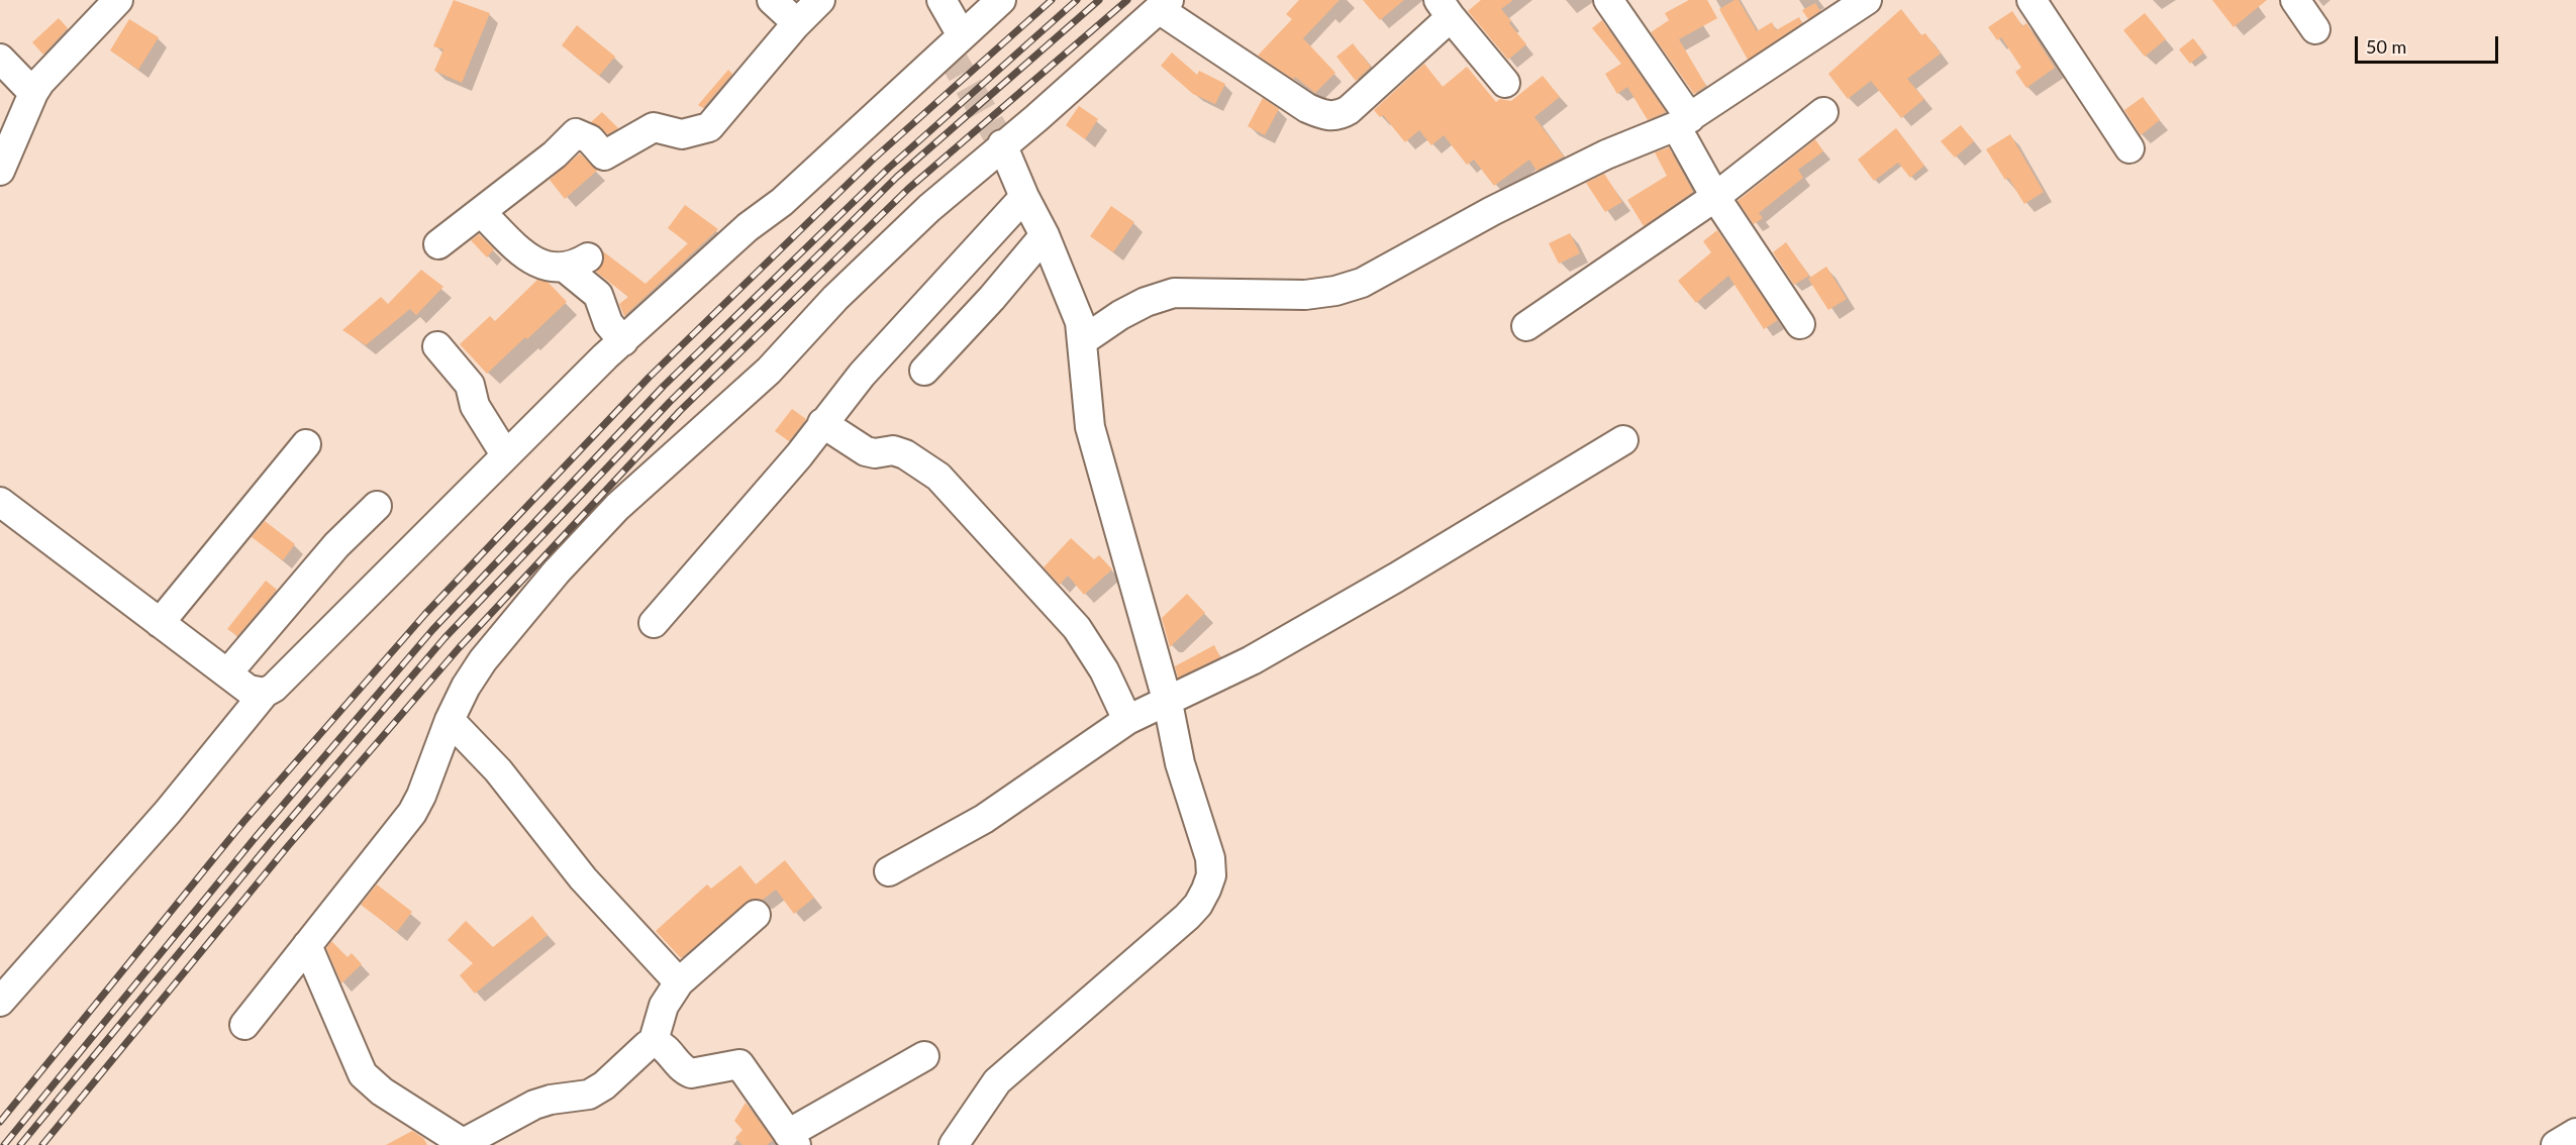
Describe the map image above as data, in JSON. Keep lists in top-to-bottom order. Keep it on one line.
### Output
{"scale_bar":"50 m"}
